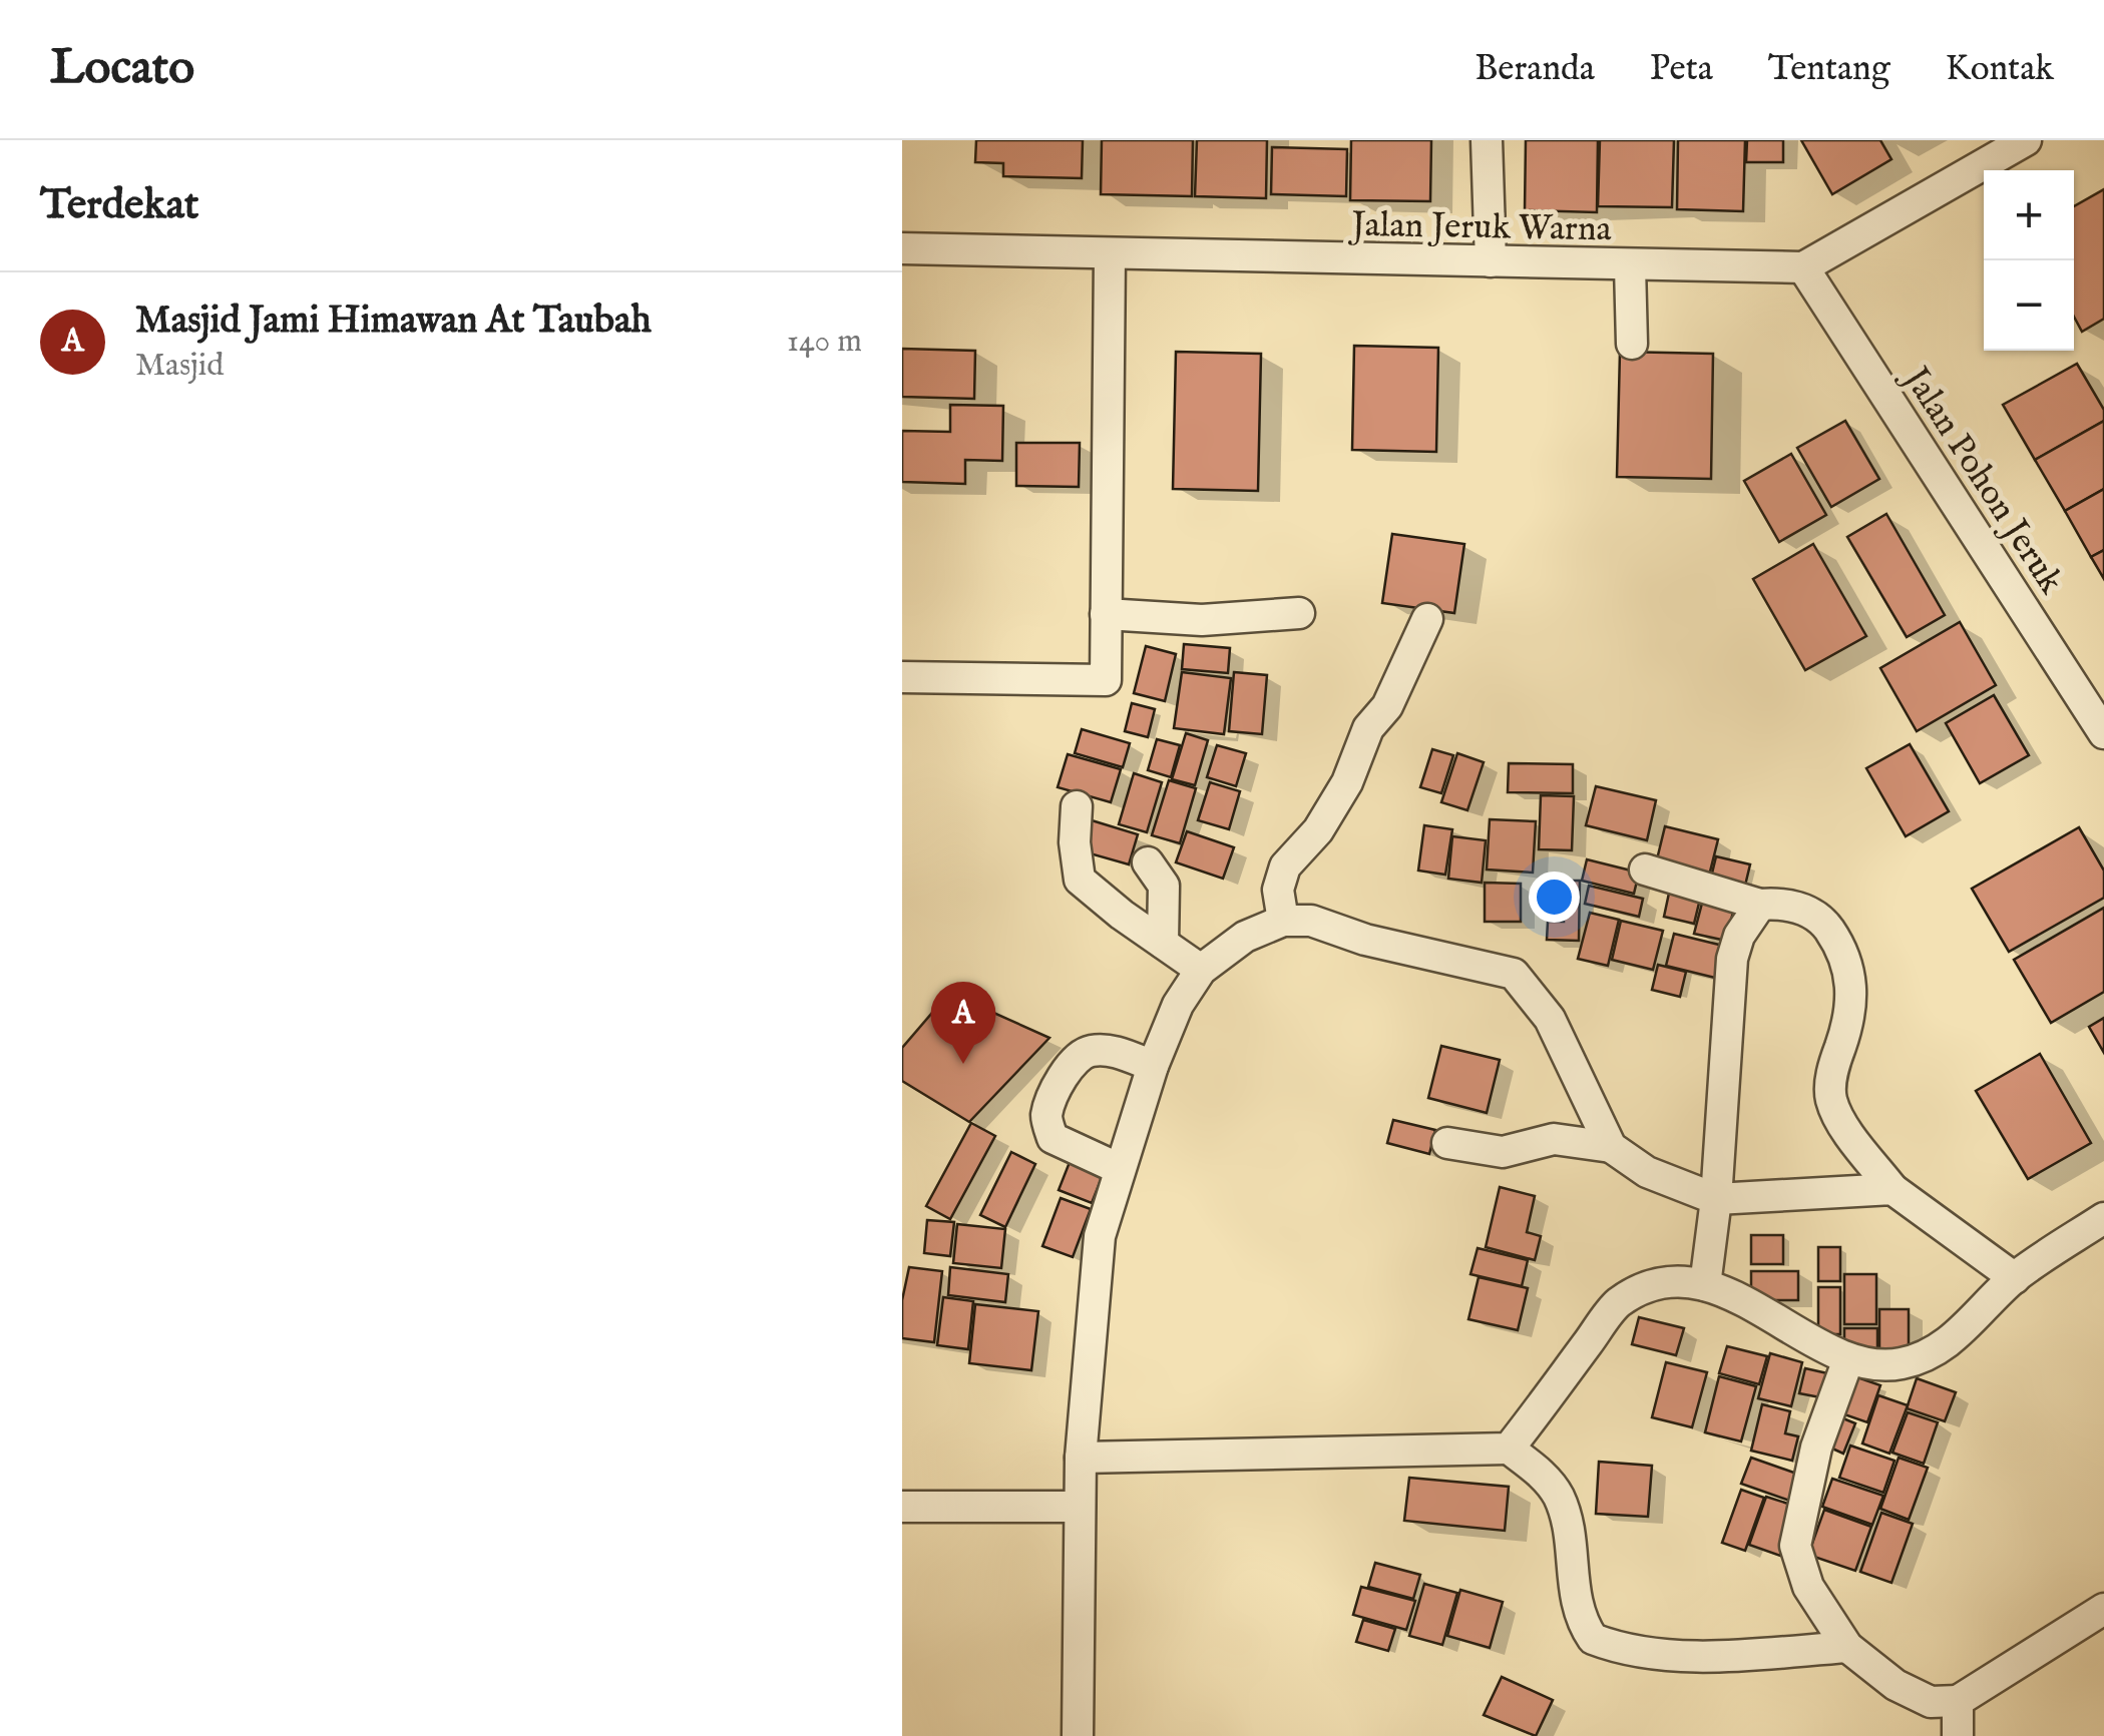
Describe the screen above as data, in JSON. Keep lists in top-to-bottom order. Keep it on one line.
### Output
{"streets":{"street":["Jalan Jeruk Warna","Jalan Pohon Jeruk"]},"crossings":[["Jalan Jeruk Warna","Jalan Pohon Jeruk"]],"page":{"header":"Locato","nav":["Beranda","Peta","Tentang","Kontak"],"heading":"Terdekat","map_buttons":["+","−"],"list":[{"mark":"A","name":"Masjid Jami Himawan At Taubah","note":"Masjid","value":"140 m"}],"pins":"A"}}
